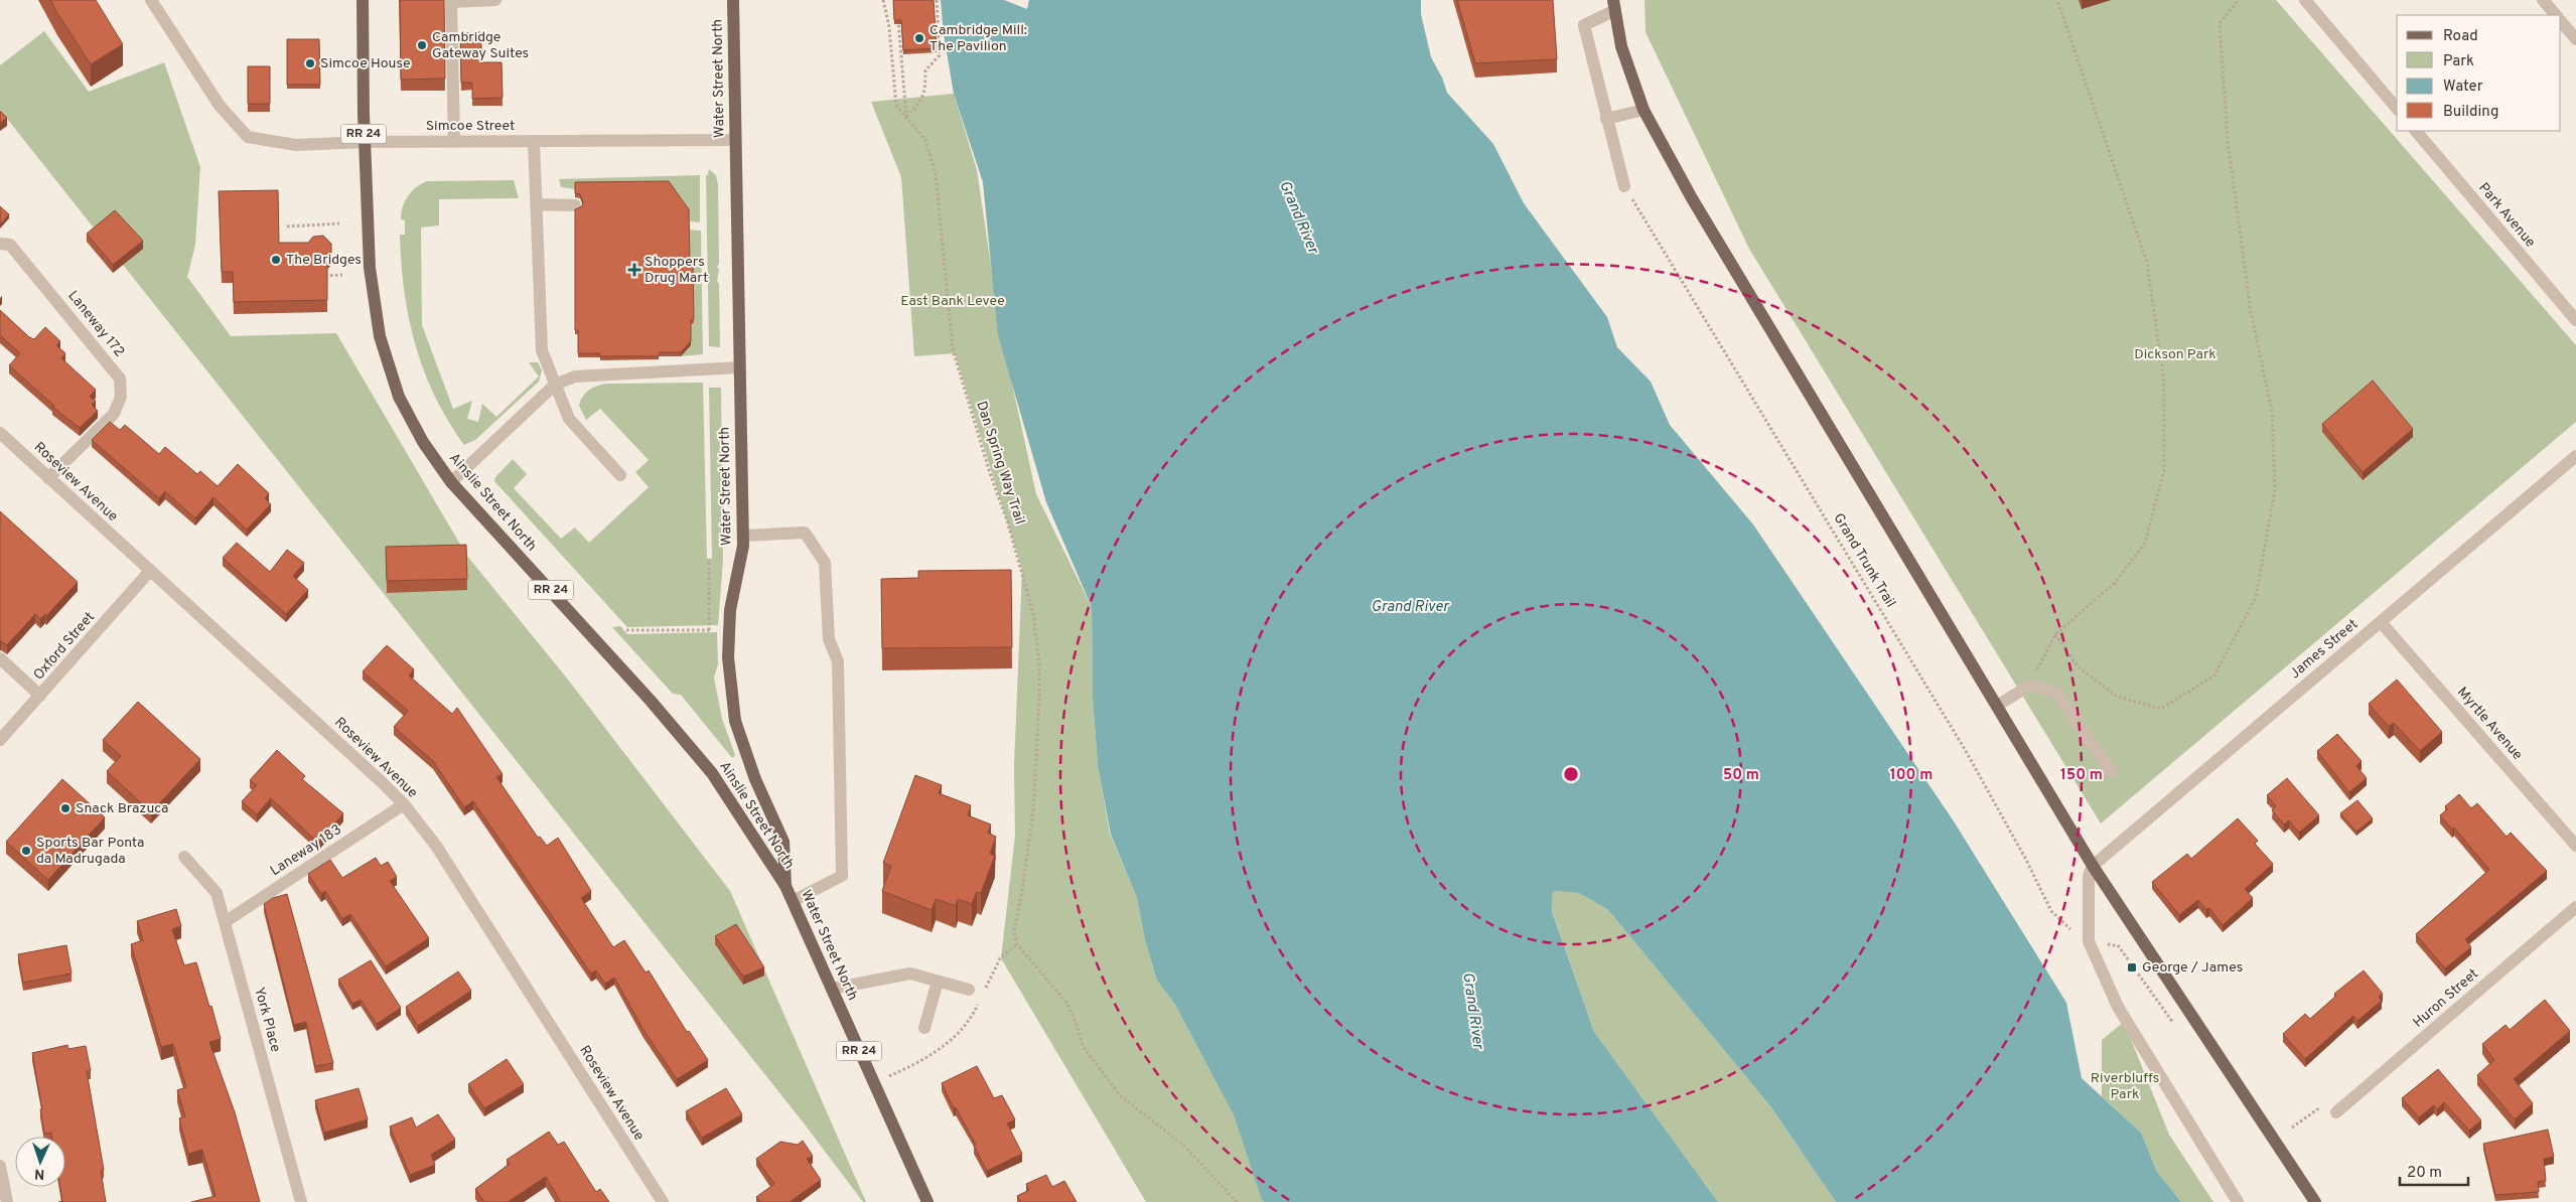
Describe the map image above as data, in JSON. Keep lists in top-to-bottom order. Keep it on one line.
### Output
{"streets":{"main road":["Water Street North","RR 24","Ainslie Street North"],"street":["Simcoe Street","Park Avenue","Laneway 172","Roseview Avenue","Oxford Street","James Street","Myrtle Avenue","Laneway 183","Huron Street","York Place"],"path":["Dan Spring Way Trail","Grand Trunk Trail"]},"crossings":[["Water Street North","Simcoe Street"],["Water Street North","Ainslie Street North"],["Simcoe Street","Ainslie Street North"],["Laneway 172","Roseview Avenue"],["Roseview Avenue","Oxford Street"],["Roseview Avenue","Laneway 183"],["James Street","Myrtle Avenue"],["Laneway 183","York Place"]],"water":["Grand River"],"parks":["East Bank Levee","Dickson Park","Riverbluffs Park"],"places":{"other":["Cambridge Mill: The Pavilion","Cambridge Gateway Suites","Simcoe House","The Bridges","Snack Brazuca","Sports Bar Ponta da Madrugada"],"health":["Shoppers Drug Mart"],"transit":["George / James"]},"legend":["Road","Park","Water","Building"],"scale_bar":"20 m","north":"bottom","rings":["50 m","100 m","150 m"]}
